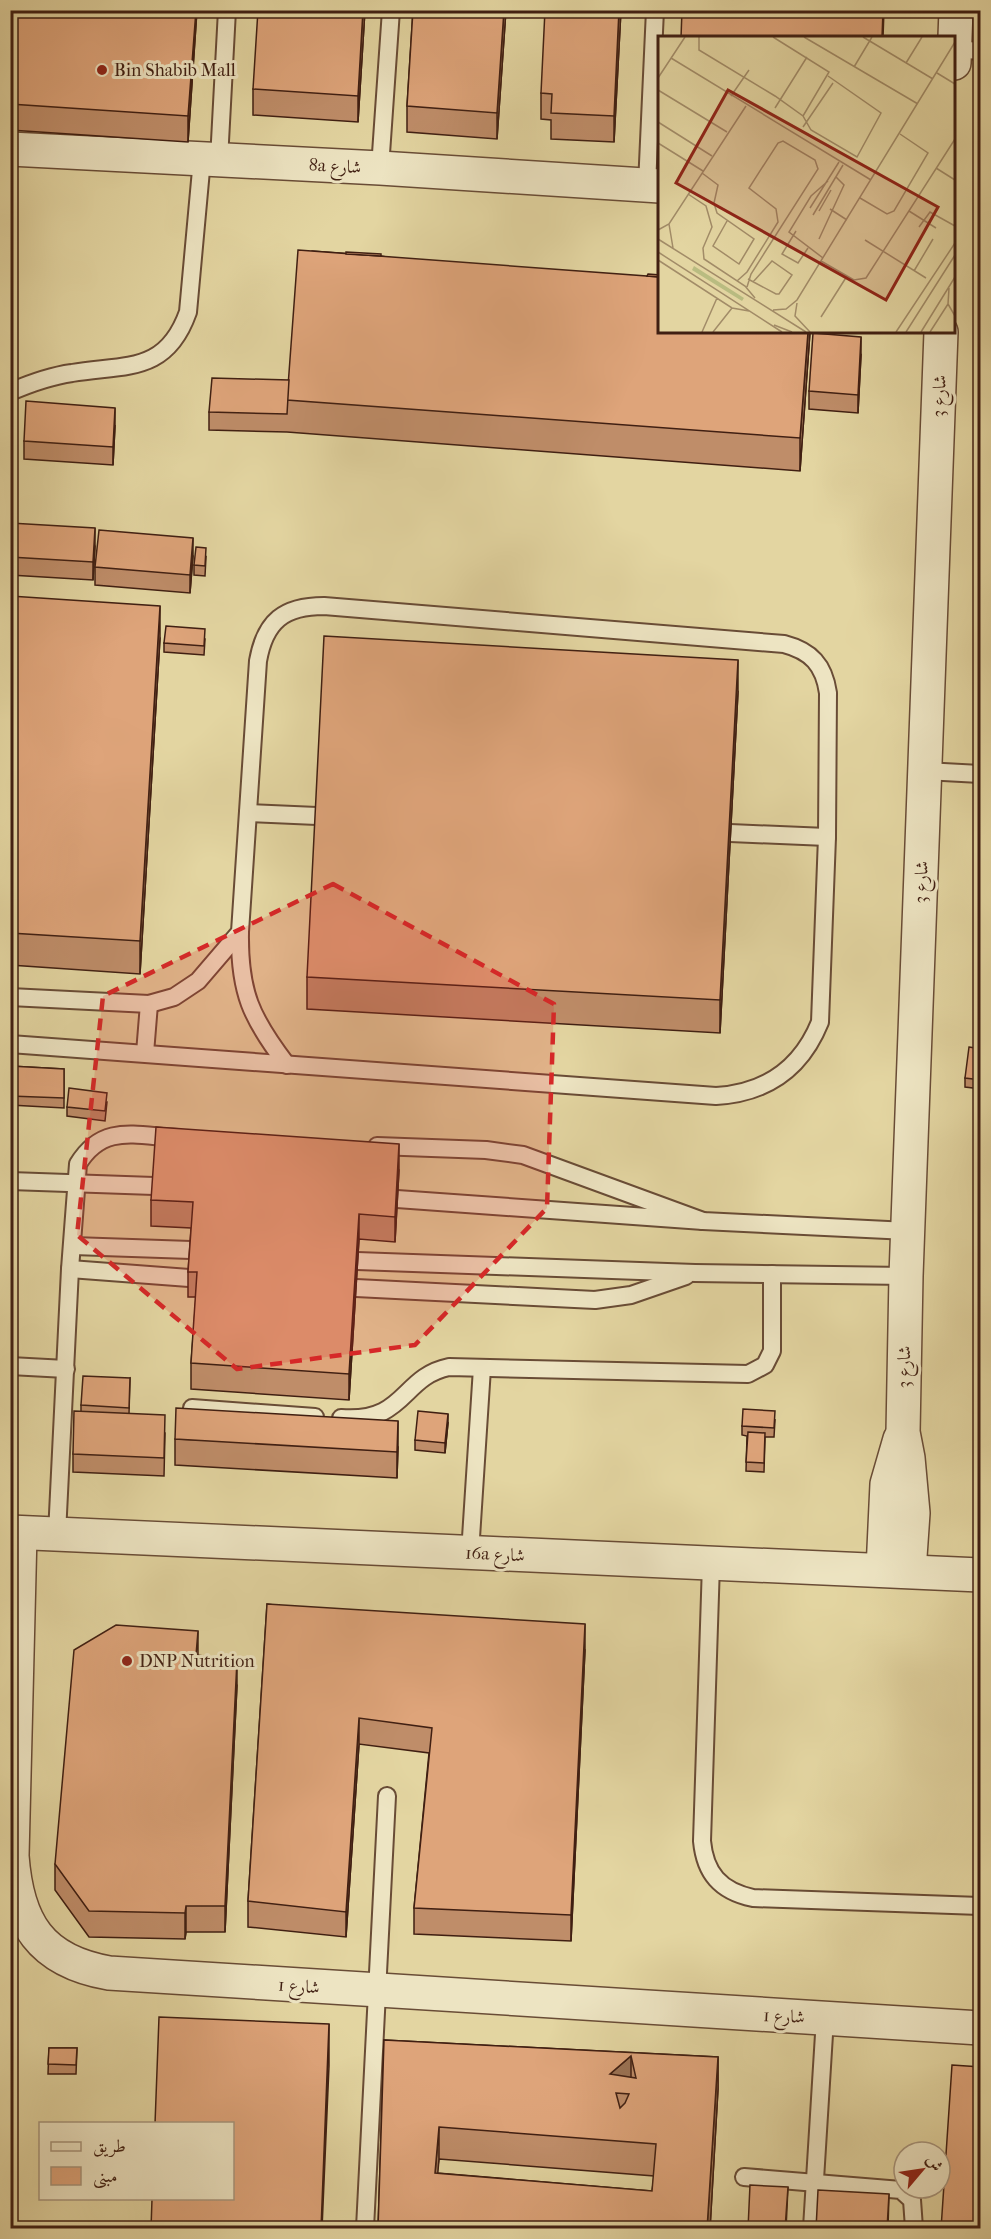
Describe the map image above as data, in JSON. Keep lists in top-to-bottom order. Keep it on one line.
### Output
{"streets":{"street":["8a شارع","شارع 3","16a شارع","شارع 1"]},"crossings":[["شارع 3","16a شارع"],["16a شارع","شارع 1"]],"places":["Bin Shabib Mall","DNP Nutrition"],"legend":["طريق","مبنى"],"north":"top right"}
